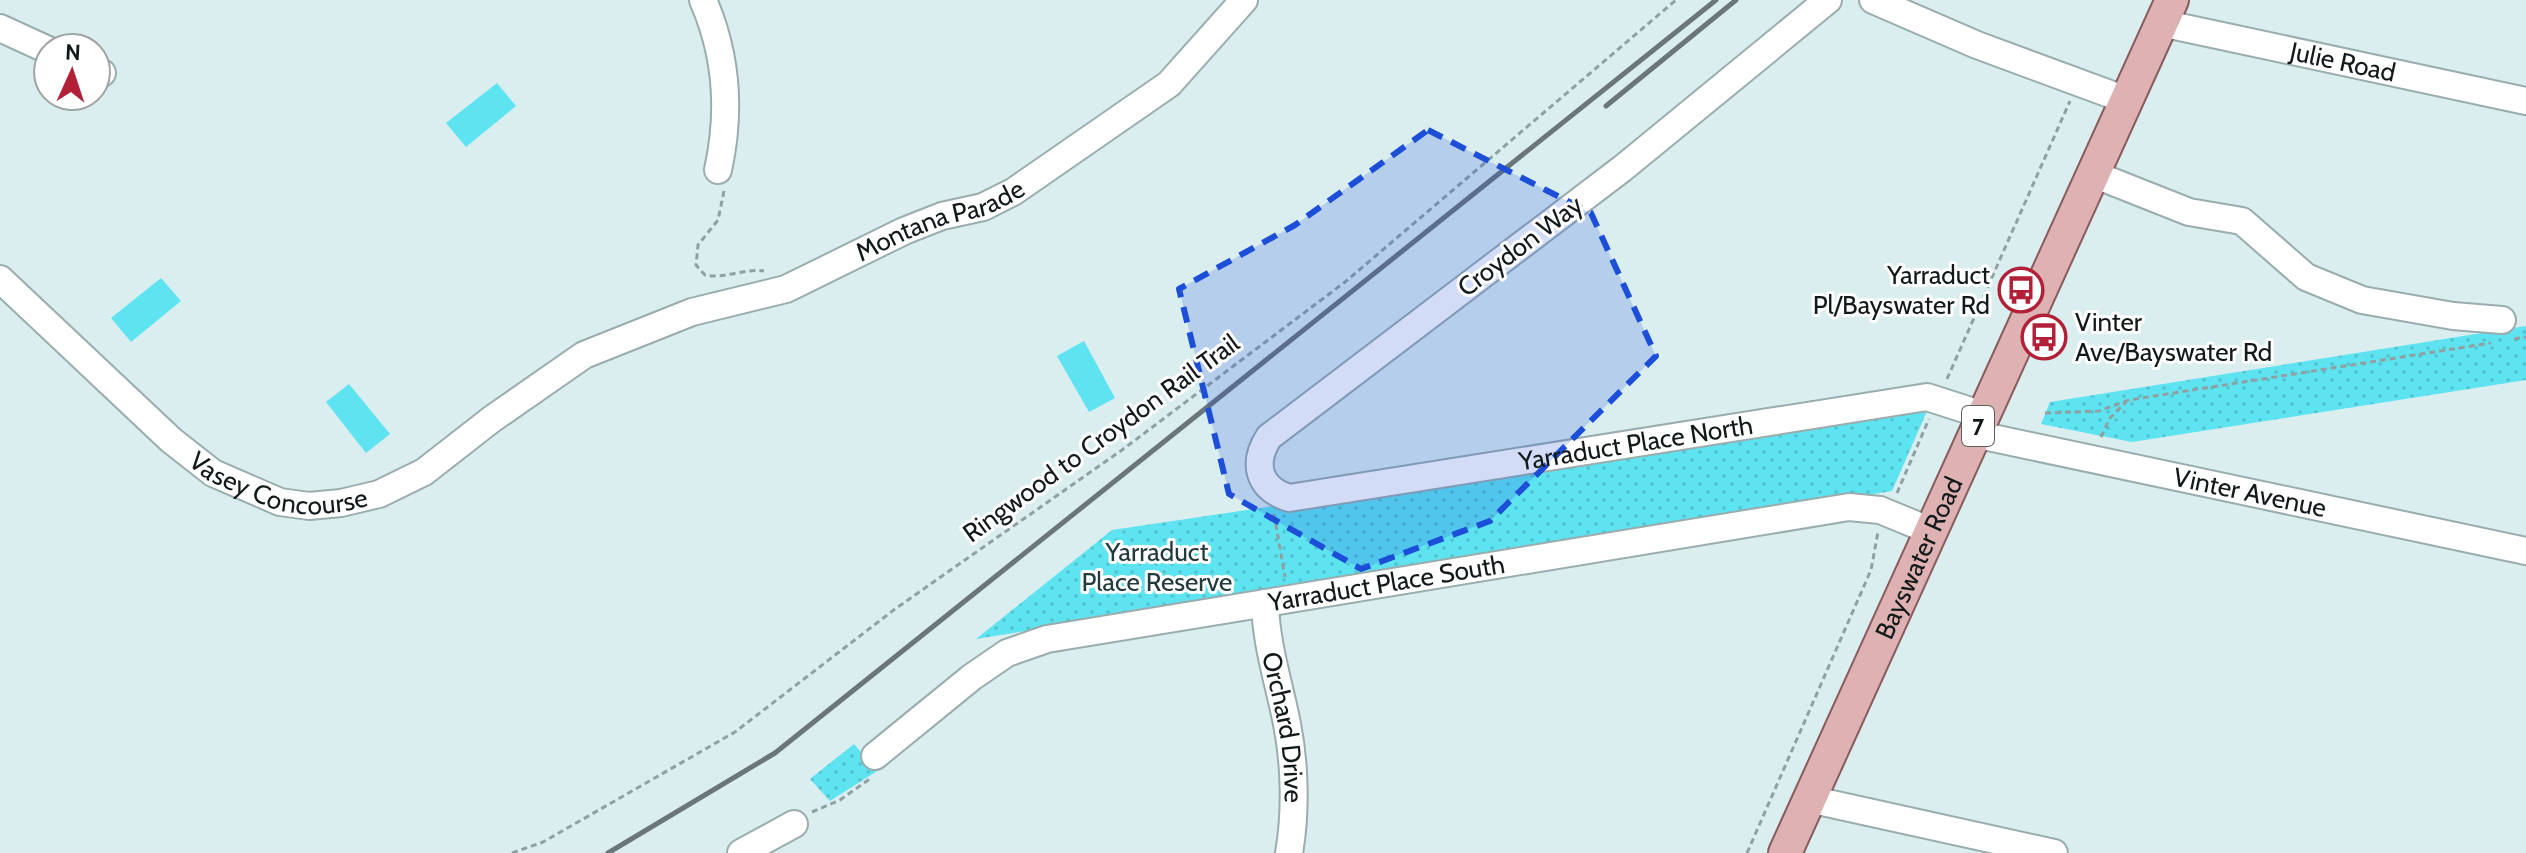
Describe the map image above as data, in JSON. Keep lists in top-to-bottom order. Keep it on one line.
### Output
{"streets":{"main road":["7","Bayswater Road"],"street":["Julie Road","Montana Parade","Croydon Way","Yarraduct Place North","Vasey Concourse","Vinter Avenue","Yarraduct Place South","Orchard Drive"],"path":["Ringwood to Croydon Rail Trail"]},"crossings":[["Julie Road","Bayswater Road"],["Montana Parade","Vasey Concourse"],["Croydon Way","Yarraduct Place North"],["Yarraduct Place North","Vinter Avenue"],["Yarraduct Place North","Bayswater Road"],["Vinter Avenue","Bayswater Road"],["Bayswater Road","Yarraduct Place South"],["Yarraduct Place South","Orchard Drive"]],"parks":["Yarraduct Place Reserve"],"places":{"bus stop":["Yarraduct Pl/Bayswater Rd","Vinter Ave/Bayswater Rd"]},"north":"top"}
